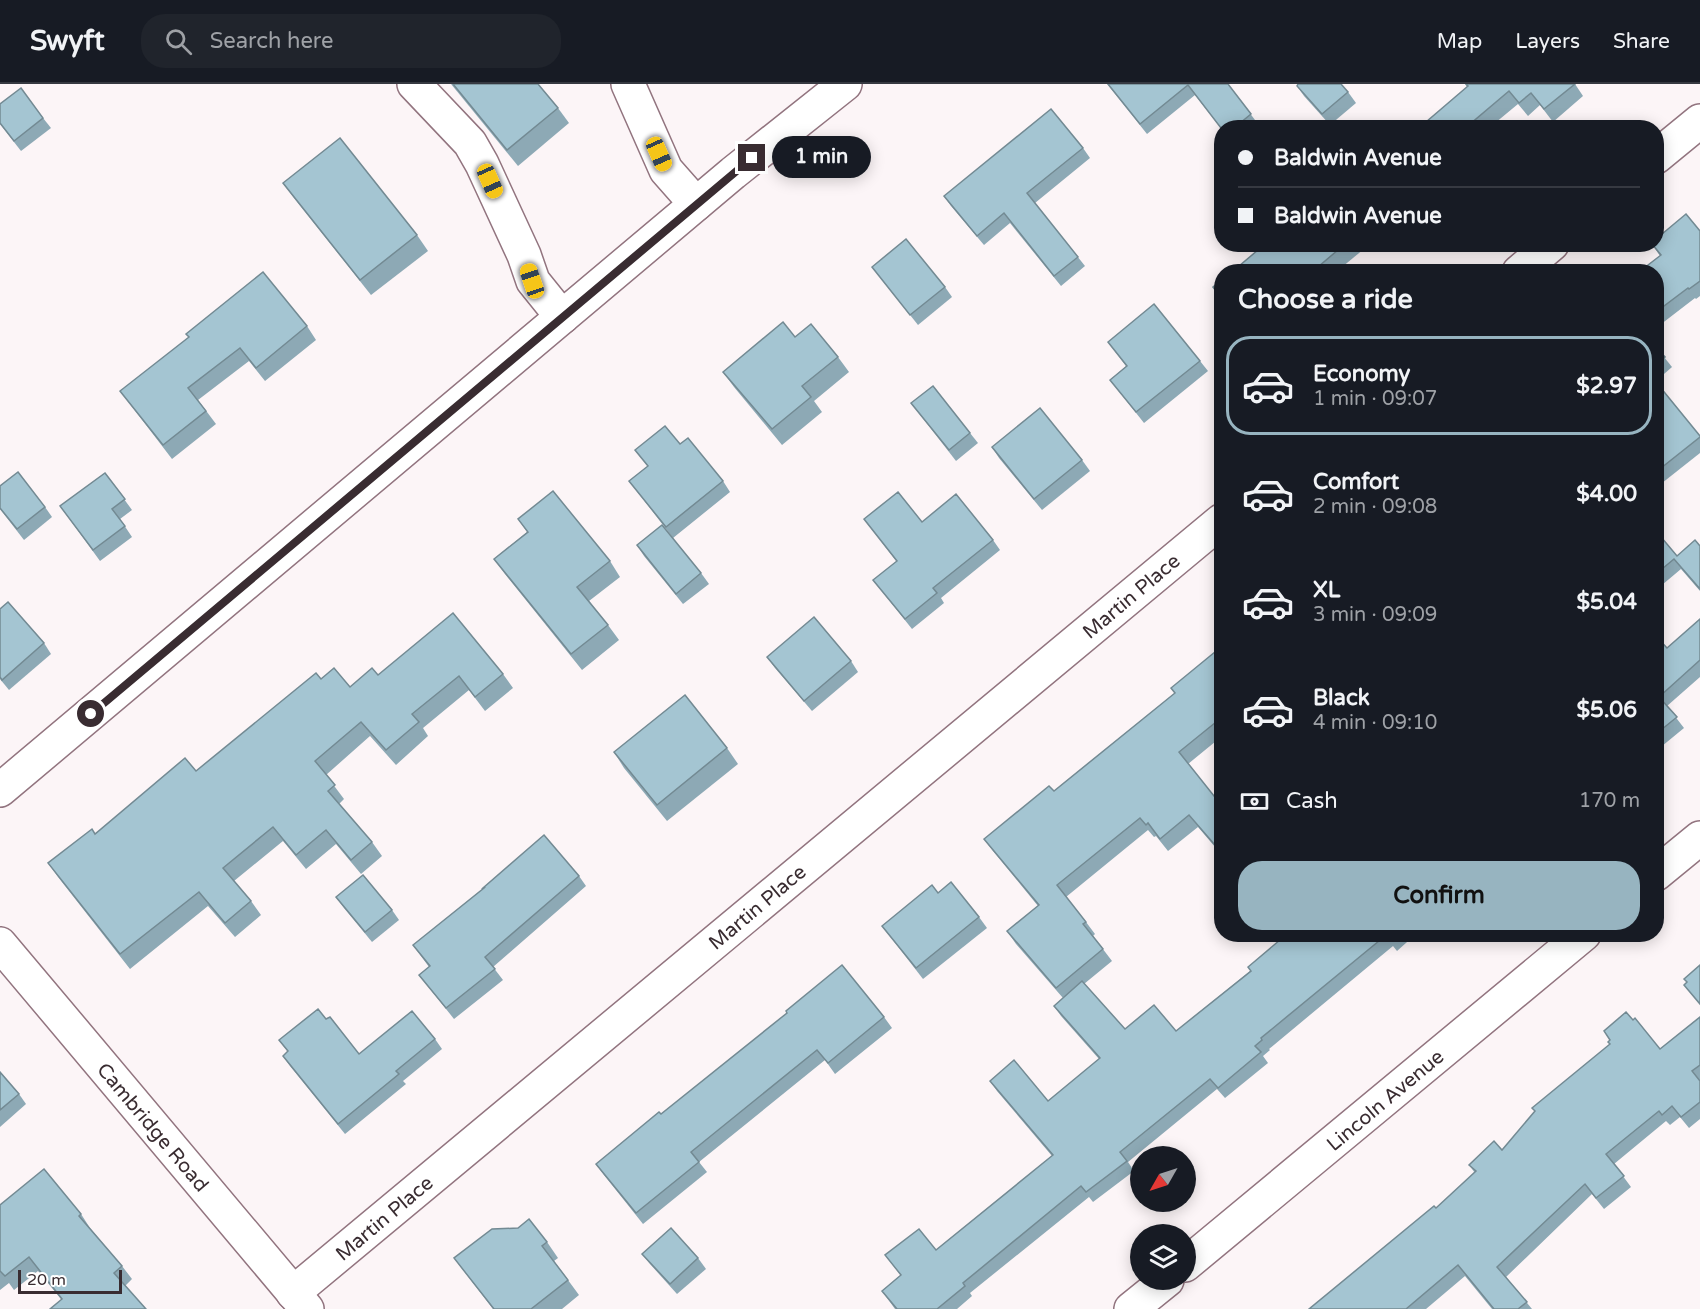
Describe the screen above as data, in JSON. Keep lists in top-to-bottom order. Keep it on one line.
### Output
{"streets":{"street":["Martin Place","Lincoln Avenue","Cambridge Road"]},"crossings":[["Martin Place","Cambridge Road"]],"scale_bar":"20 m","north":"bottom left","page":{"header":"Swyft","search":"Search here","nav":["Map","Layers","Share"],"banner":["Baldwin Avenue","Baldwin Avenue"],"bubble":"1 min","heading":"Choose a ride","list":[{"name":"Economy","note":"1 min · 09:07","value":"$2.97"},{"name":"Comfort","note":"2 min · 09:08","value":"$4.00"},{"name":"XL","note":"3 min · 09:09","value":"$5.04"},{"name":"Black","note":"4 min · 09:10","value":"$5.06"}],"pay":["Cash","170 m"],"buttons":"Confirm","scale":"20 m"}}
